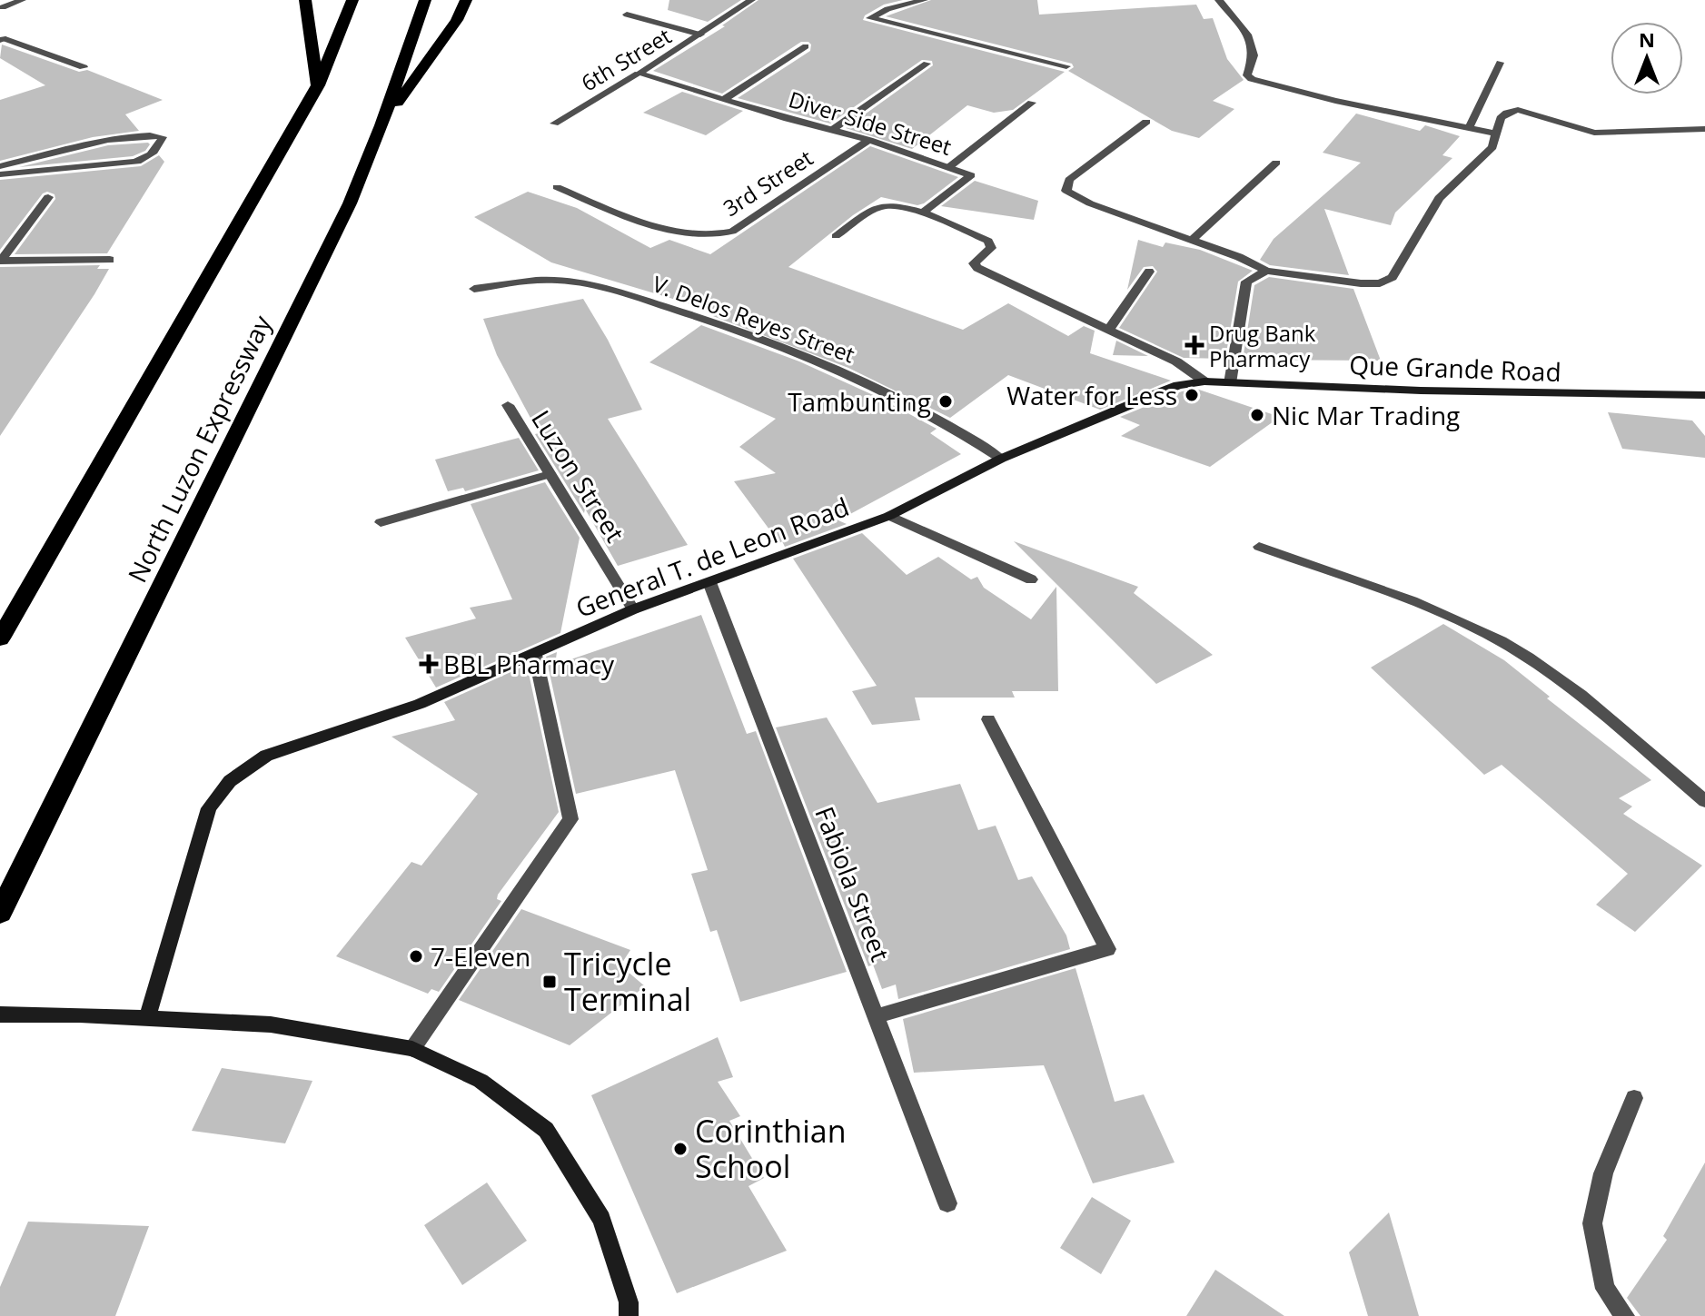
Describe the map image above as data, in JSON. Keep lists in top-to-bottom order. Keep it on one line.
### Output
{"streets":{"highway":["North Luzon Expressway"],"main road":["Que Grande Road","General T. de Leon Road"],"street":["6th Street","Diver Side Street","3rd Street","V. Delos Reyes Street","Luzon Street","Fabiola Street"]},"crossings":[["6th Street","Diver Side Street"],["Diver Side Street","3rd Street"],["V. Delos Reyes Street","General T. de Leon Road"],["Que Grande Road","General T. de Leon Road"],["Luzon Street","General T. de Leon Road"],["General T. de Leon Road","Fabiola Street"]],"places":{"health":["Drug Bank Pharmacy","BBL Pharmacy"],"other":["Water for Less","Tambunting","Nic Mar Trading","7-Eleven","Corinthian School"],"transit":["Tricycle Terminal"]},"north":"top"}
